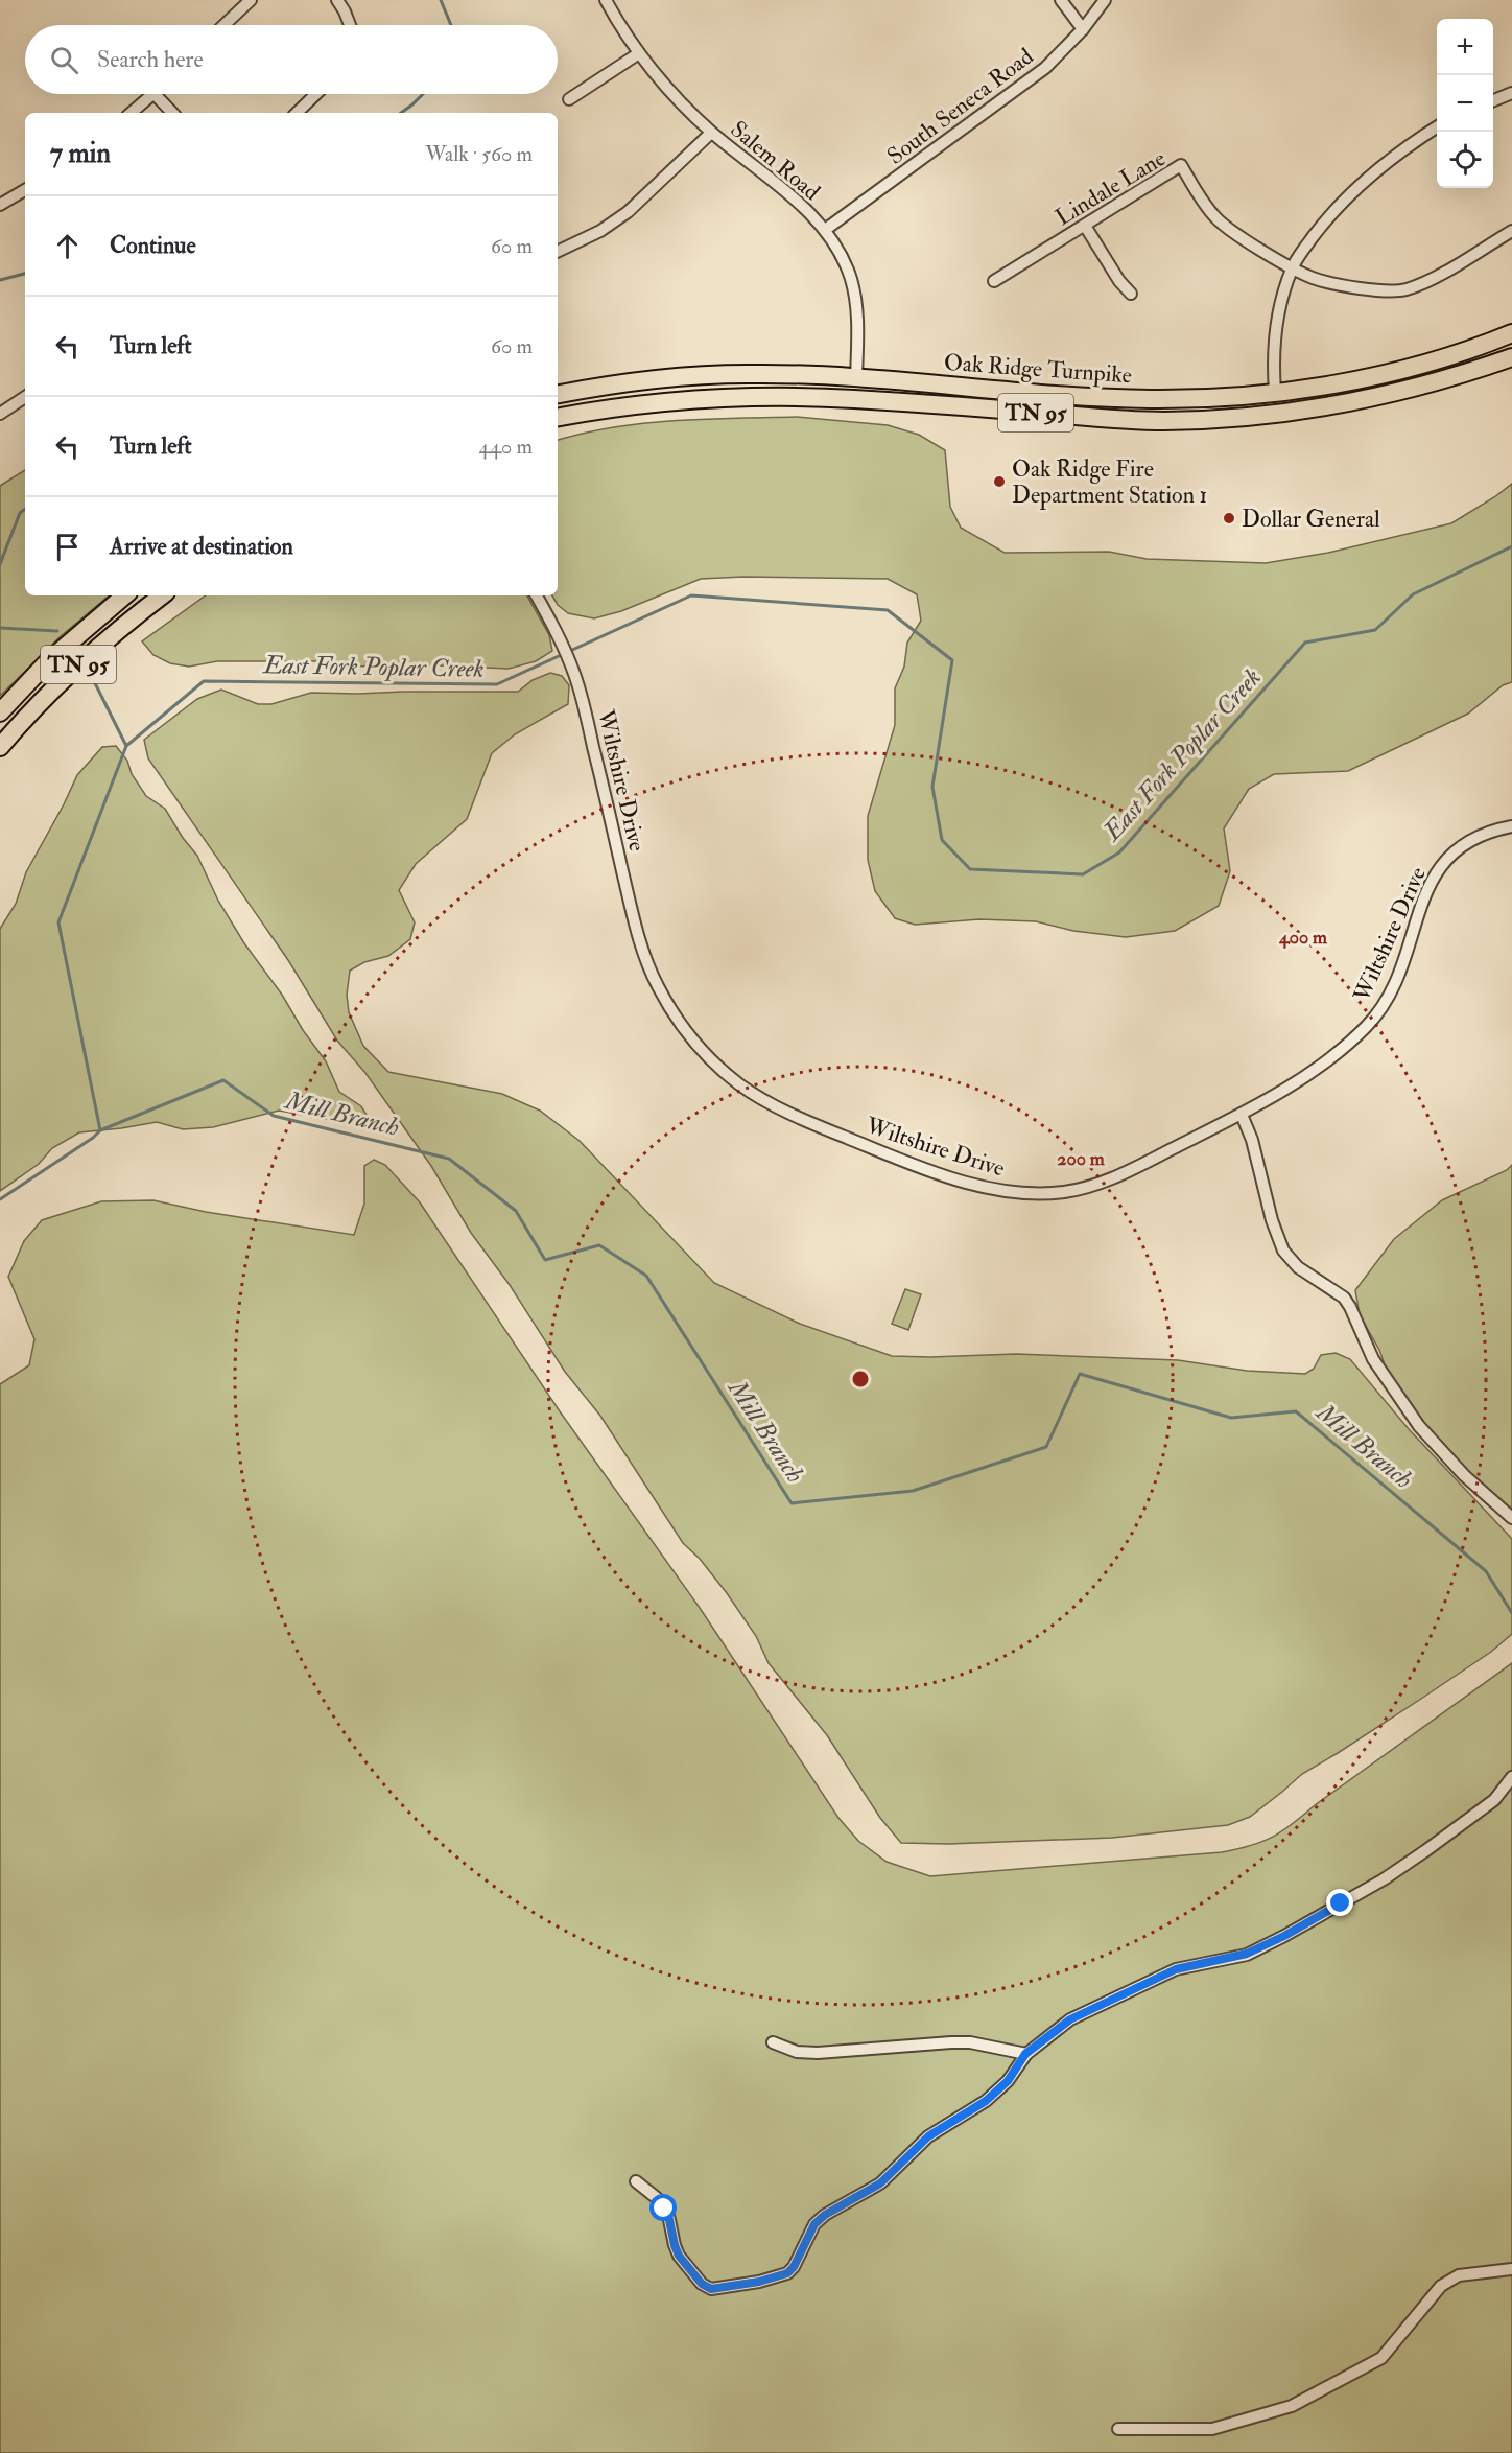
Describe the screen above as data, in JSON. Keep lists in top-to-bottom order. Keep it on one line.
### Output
{"streets":{"highway":["Oak Ridge Turnpike","TN 95"],"street":["South Seneca Road","Salem Road","Lindale Lane","Wiltshire Drive"]},"crossings":[["South Seneca Road","Salem Road"],["Salem Road","Oak Ridge Turnpike"]],"water":["East Fork Poplar Creek","Mill Branch"],"places":["Oak Ridge Fire Department Station 1","Dollar General"],"page":{"map_buttons":["+","−"],"search":"Search here","heading":["7 min","Walk · 560 m"],"list":[["Continue","60 m"],["Turn left","60 m"],["Turn left","440 m"],"Arrive at destination"]},"rings":["400 m","200 m"]}
